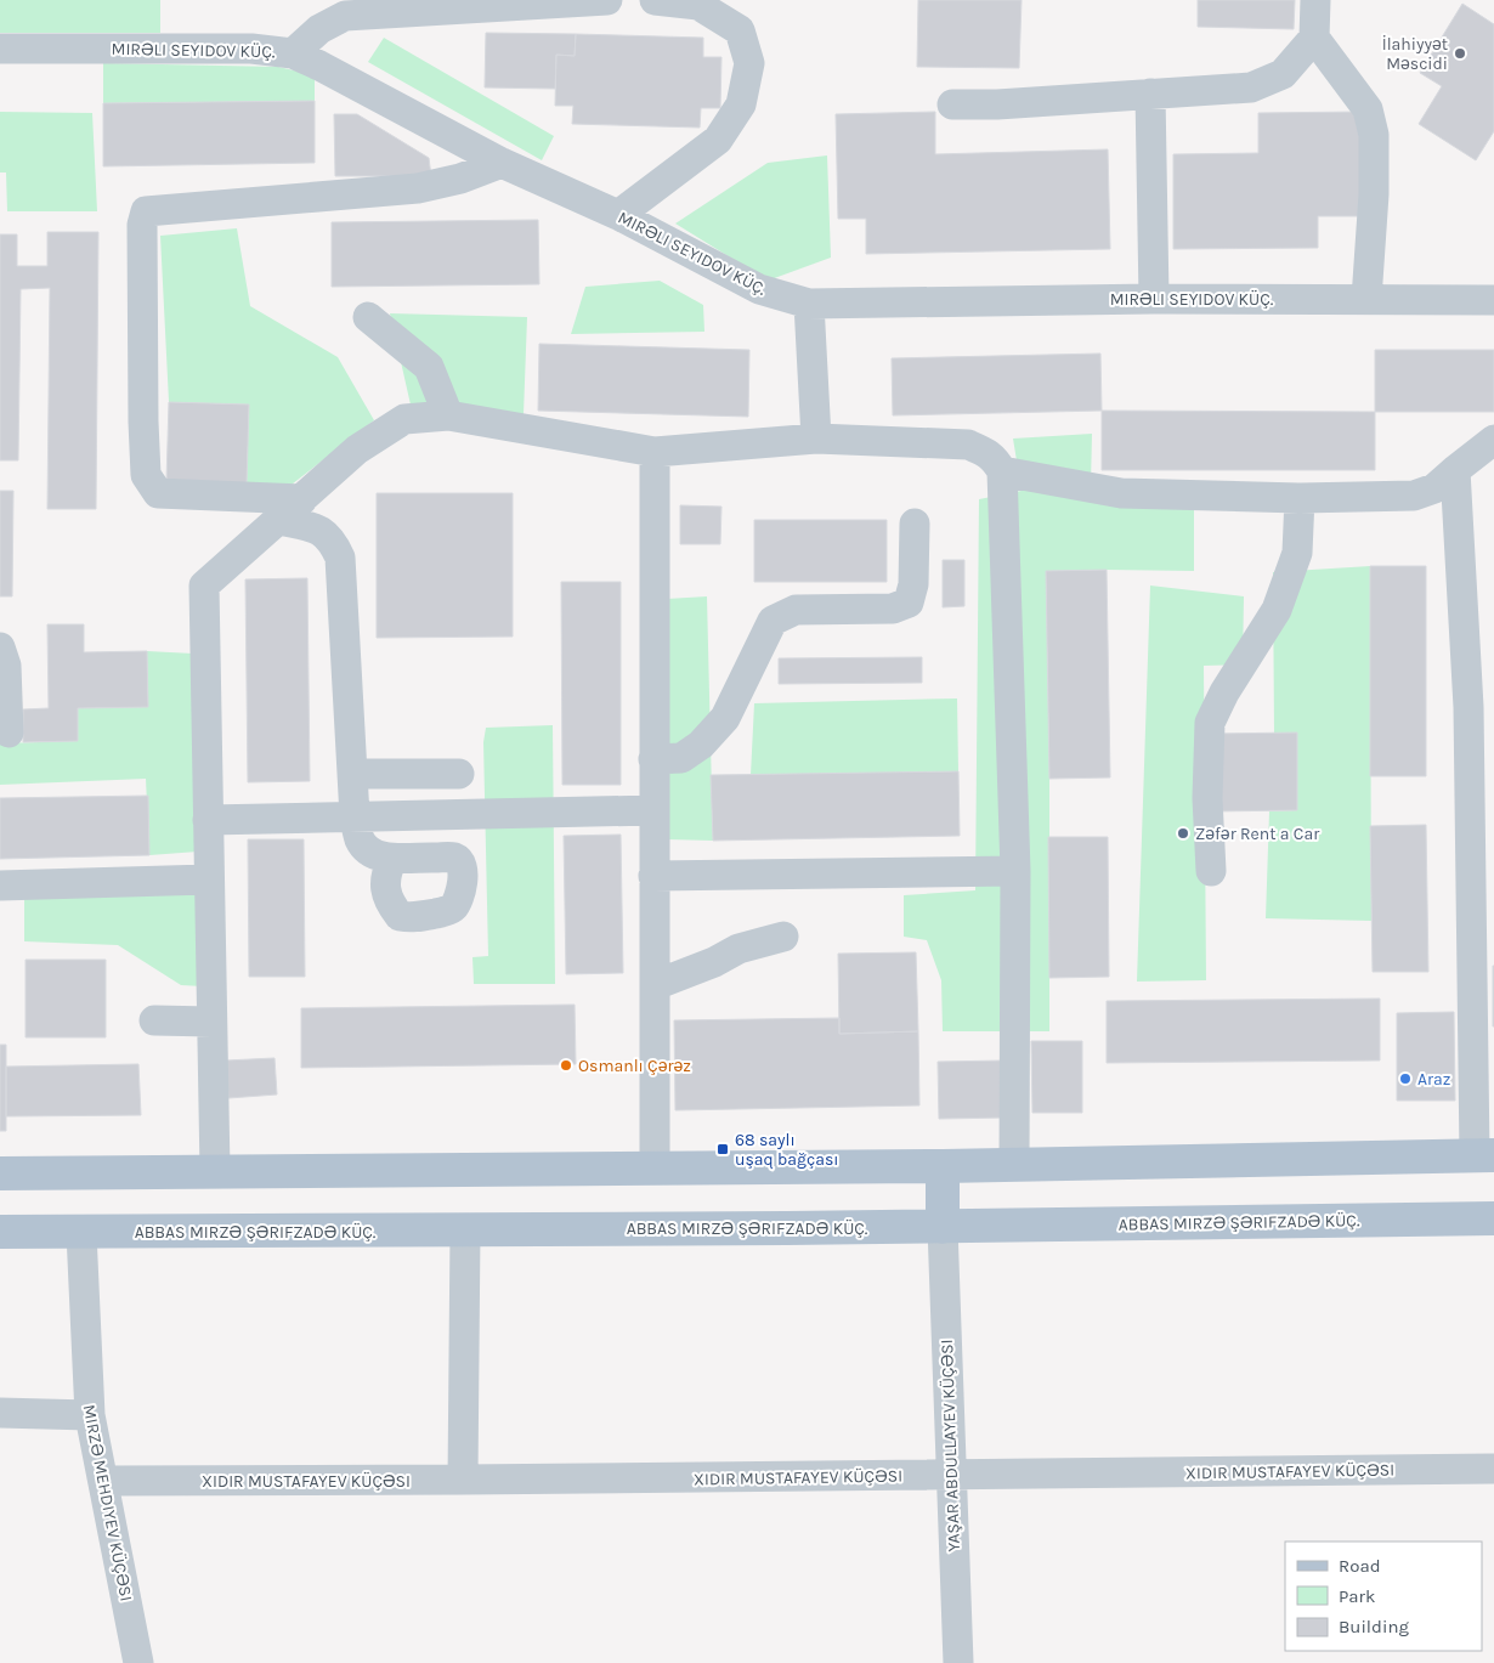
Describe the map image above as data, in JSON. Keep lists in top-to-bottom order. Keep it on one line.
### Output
{"streets":{"main road":["ABBAS MIRZƏ ŞƏRIFZADƏ KÜÇ."],"street":["MIRƏLI SEYIDOV KÜÇ.","YAŞAR ABDULLAYEV KÜÇƏSI","MIRZƏ MEHDIYEV KÜÇƏSI"]},"crossings":[["ABBAS MIRZƏ ŞƏRIFZADƏ KÜÇ.","YAŞAR ABDULLAYEV KÜÇƏSI"],["ABBAS MIRZƏ ŞƏRIFZADƏ KÜÇ.","MIRZƏ MEHDIYEV KÜÇƏSI"]],"places":{"other":["İlahiyyət Məscidi","Zəfər Rent a Car","Osmanlı Çərəz","Araz"],"transit":["68 saylı uşaq bağçası"]},"legend":["Road","Park","Building"]}
